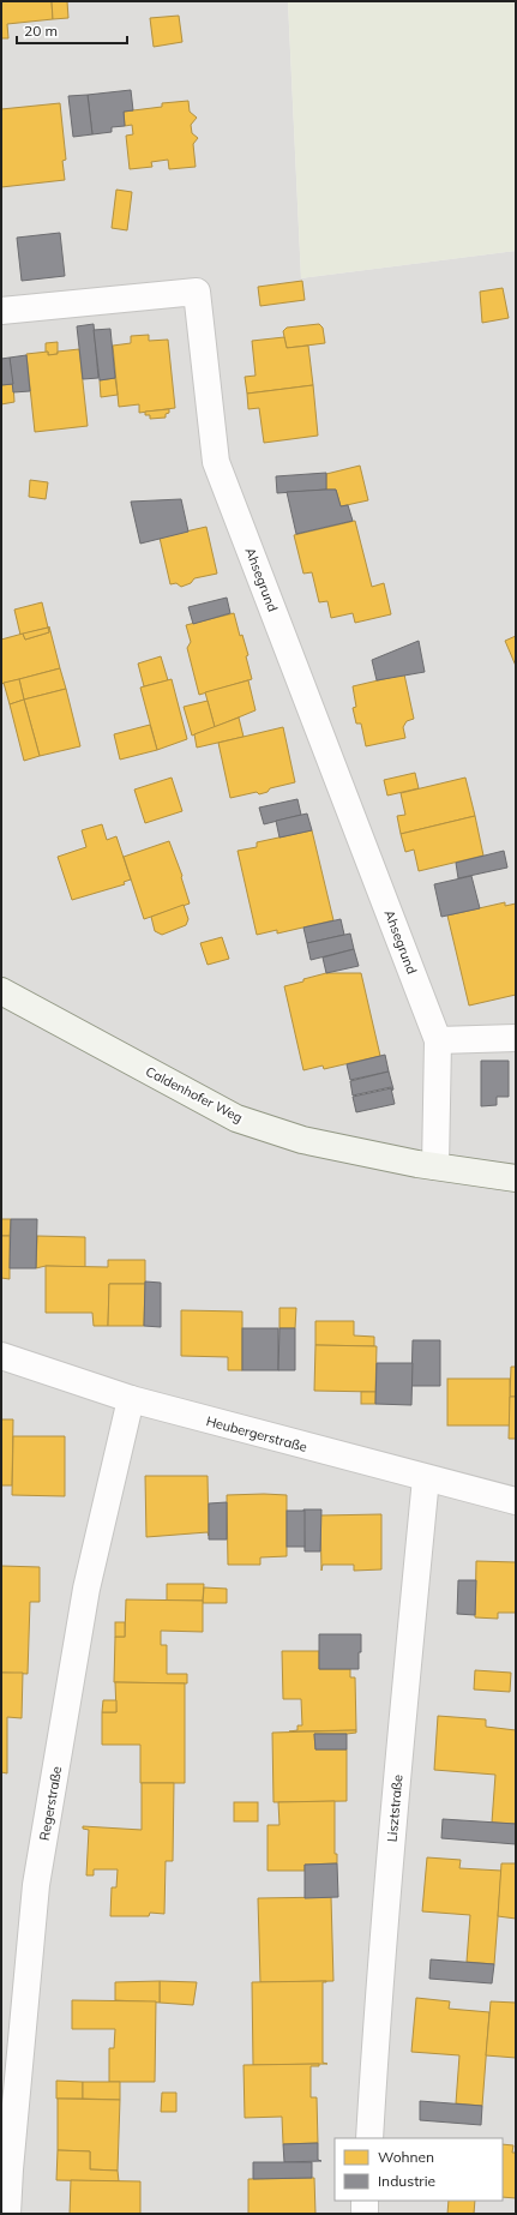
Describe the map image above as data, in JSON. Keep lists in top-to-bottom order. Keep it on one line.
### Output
{"streets":{"main road":["Caldenhofer Weg"],"street":["Ahsegrund","Heubergerstraße","Regerstraße","Lisztstraße"]},"crossings":[["Ahsegrund","Caldenhofer Weg"],["Heubergerstraße","Regerstraße"],["Heubergerstraße","Lisztstraße"]],"legend":["Wohnen","Industrie"],"scale_bar":"20 m"}
